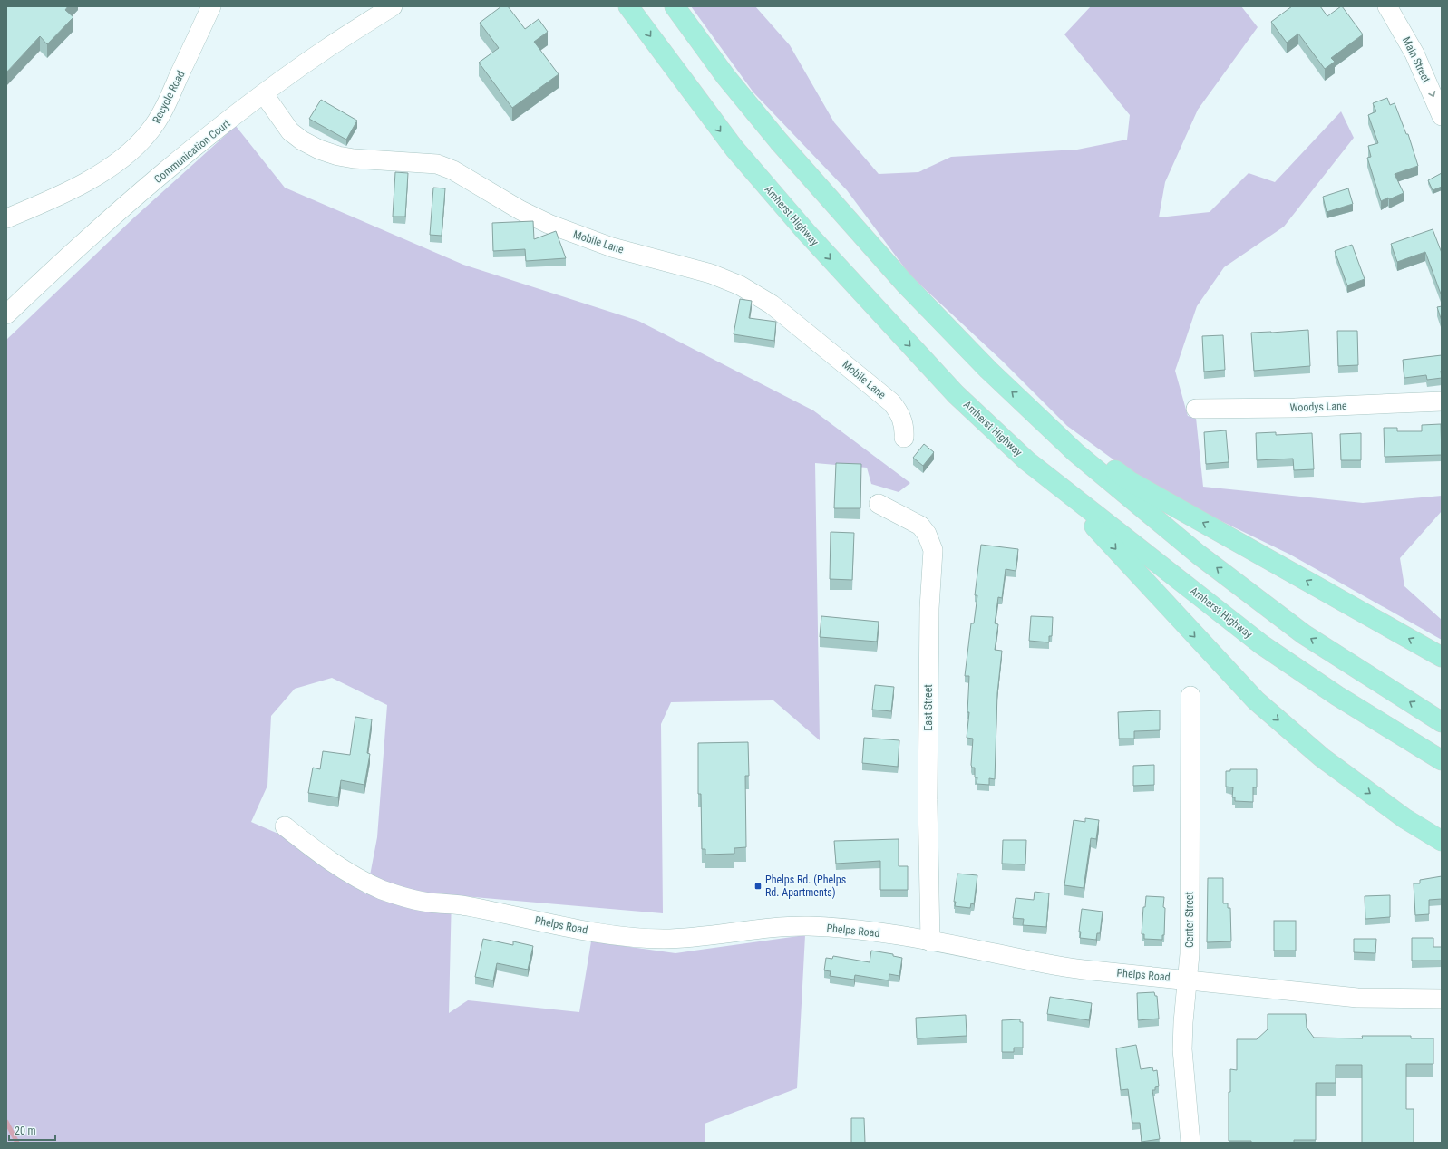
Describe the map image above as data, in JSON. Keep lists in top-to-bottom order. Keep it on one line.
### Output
{"streets":{"highway":["Amherst Highway"],"street":["Main Street","Recycle Road","Communication Court","Mobile Lane","Woodys Lane","East Street","Center Street","Phelps Road"]},"crossings":[["Communication Court","Mobile Lane"],["East Street","Phelps Road"],["Center Street","Phelps Road"]],"one_way":["Main Street"],"places":{"transit":["Phelps Rd. (Phelps Rd. Apartments)"]},"scale_bar":"20 m"}
